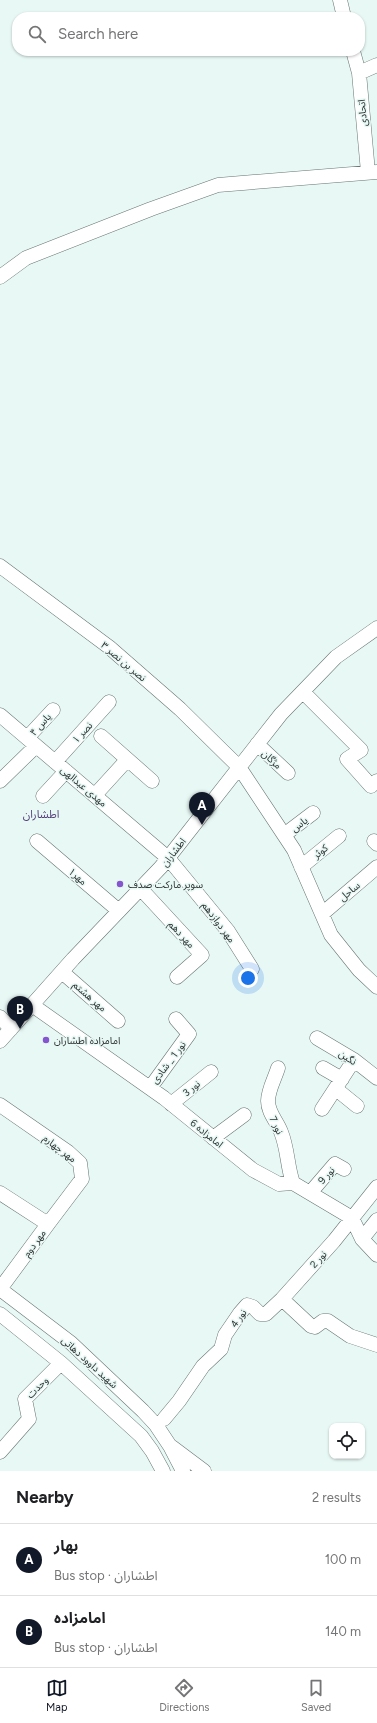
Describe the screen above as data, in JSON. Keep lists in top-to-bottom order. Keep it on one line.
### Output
{"streets":{"street":["اتحادی","نصر بن نصر ۳","یاس ۴","نصر ۱","مژگان","مهدی عبدالهی","یاس","کوثر","اطشاران","مهر۱","ساحل","مهر دوازدهم","مهر دهم","مهر هشتم","نگین","نور 1 _ شادی","نور 3","نور 7","امامزاده 6","مهر چهارم","نور 9","مهر دوم","نور 2","نور 4","شهید داوود دهاتی","وحدت"]},"crossings":[["نصر بن نصر ۳","یاس"],["نصر بن نصر ۳","کوثر"],["نصر بن نصر ۳","اطشاران"],["نصر بن نصر ۳","ساحل"],["یاس ۴","مهدی عبدالهی"],["نصر ۱","مهدی عبدالهی"],["مژگان","اطشاران"],["مهدی عبدالهی","اطشاران"],["مهدی عبدالهی","مهر دوازدهم"],["اطشاران","مهر۱"],["اطشاران","مهر دوازدهم"],["اطشاران","مهر دهم"],["اطشاران","مهر هشتم"],["اطشاران","امامزاده 6"],["نور 1 _ شادی","امامزاده 6"],["نور 3","امامزاده 6"],["نور 7","امامزاده 6"],["امامزاده 6","نور 9"],["امامزاده 6","نور 2"],["مهر چهارم","مهر دوم"],["مهر دوم","شهید داوود دهاتی"],["نور 2","نور 4"],["شهید داوود دهاتی","وحدت"]],"districts":["اطشاران"],"places":["سوپر مارکت صدف","امامزاده اطشاران"],"page":{"search":"Search here","pins":["A","B"],"heading":["Nearby","2 results"],"list":[{"mark":"A","name":"بهار","note":"Bus stop · اطشاران","value":"100 m"},{"mark":"B","name":"امامزاده","note":"Bus stop · اطشاران","value":"140 m"}],"nav":["Map","Directions","Saved"]}}
